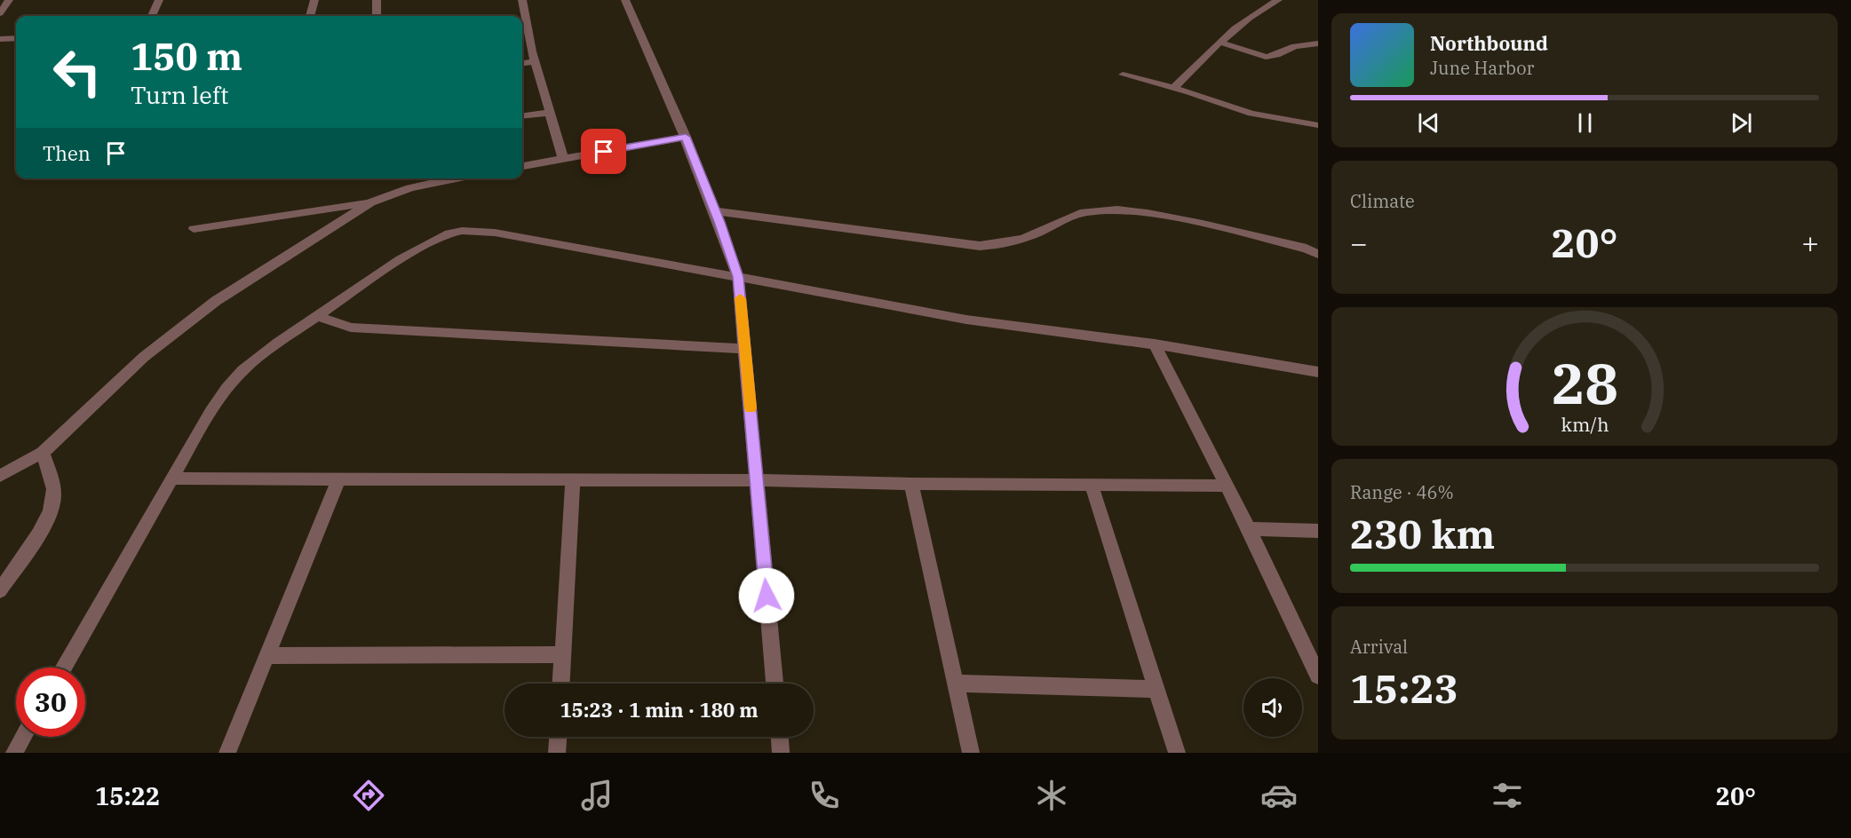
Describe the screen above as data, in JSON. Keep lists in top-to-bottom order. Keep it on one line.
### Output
{"page":{"turn":["150 m","Turn left"],"song":["Northbound","June Harbor"],"then":"Then","tile":["Climate",["Range · 46%","230 km"],["Arrival","15:23"]],"heat":["−","20°","+"],"limit":"30","trip":"15:23 · 1 min · 180 m","tabs":["15:22","20°"],"gauge":["28","km/h"]}}
